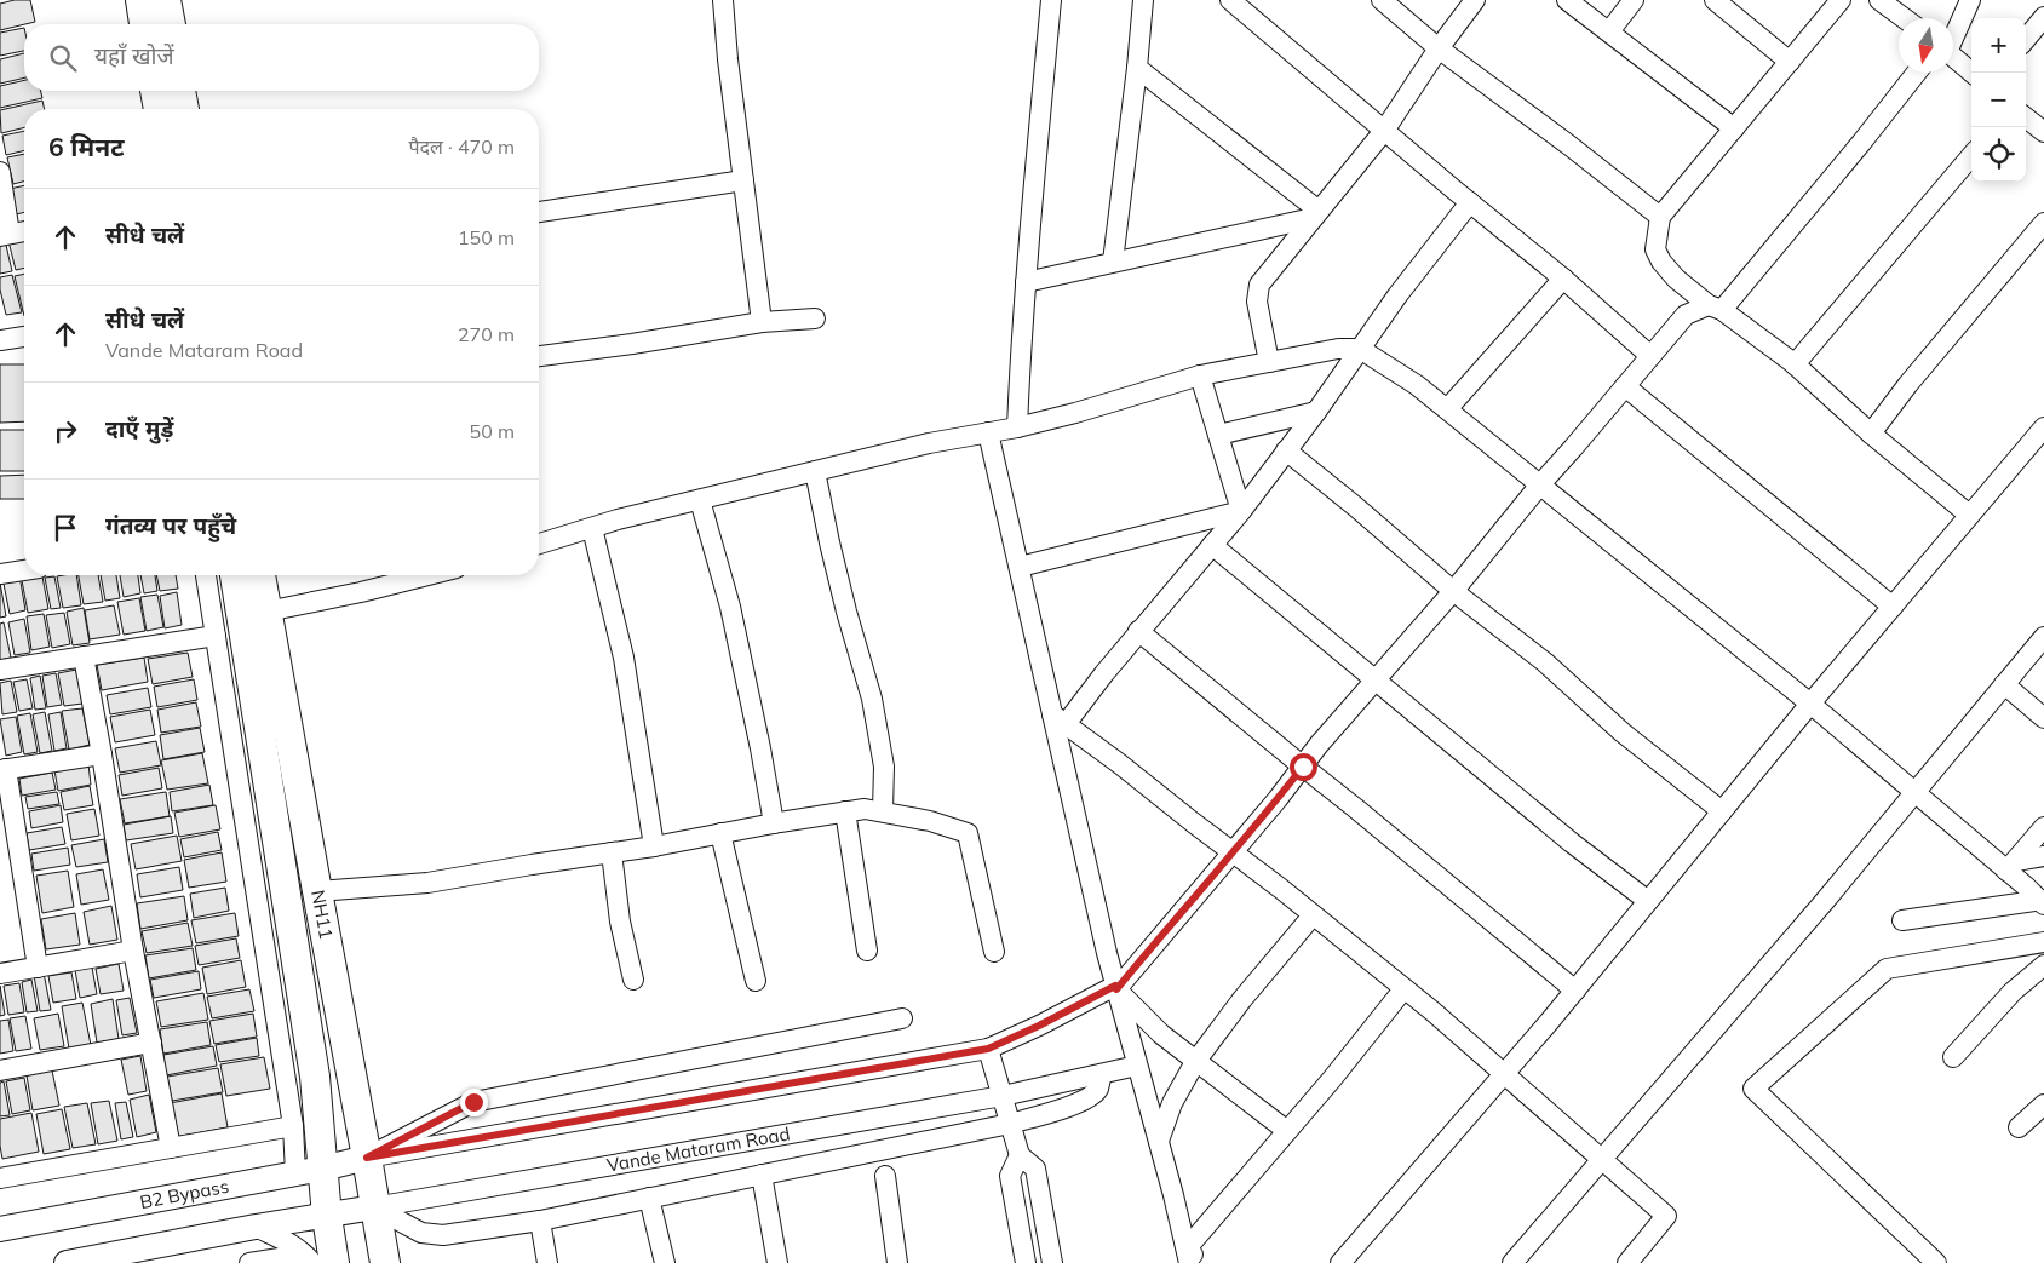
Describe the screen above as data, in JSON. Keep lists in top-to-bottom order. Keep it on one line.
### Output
{"streets":{"highway":["NH11"],"main road":["B2 Bypass"],"street":["Vande Mataram Road"]},"crossings":[["NH11","Vande Mataram Road"],["NH11","B2 Bypass"]],"north":"bottom","page":{"map_buttons":["+","−"],"search":"यहाँ खोजें","heading":["6 मिनट","पैदल · 470 m"],"list":[["सीधे चलें","150 m"],["सीधे चलें","Vande Mataram Road","270 m"],["दाएँ मुड़ें","50 m"],"गंतव्य पर पहुँचे"]}}
